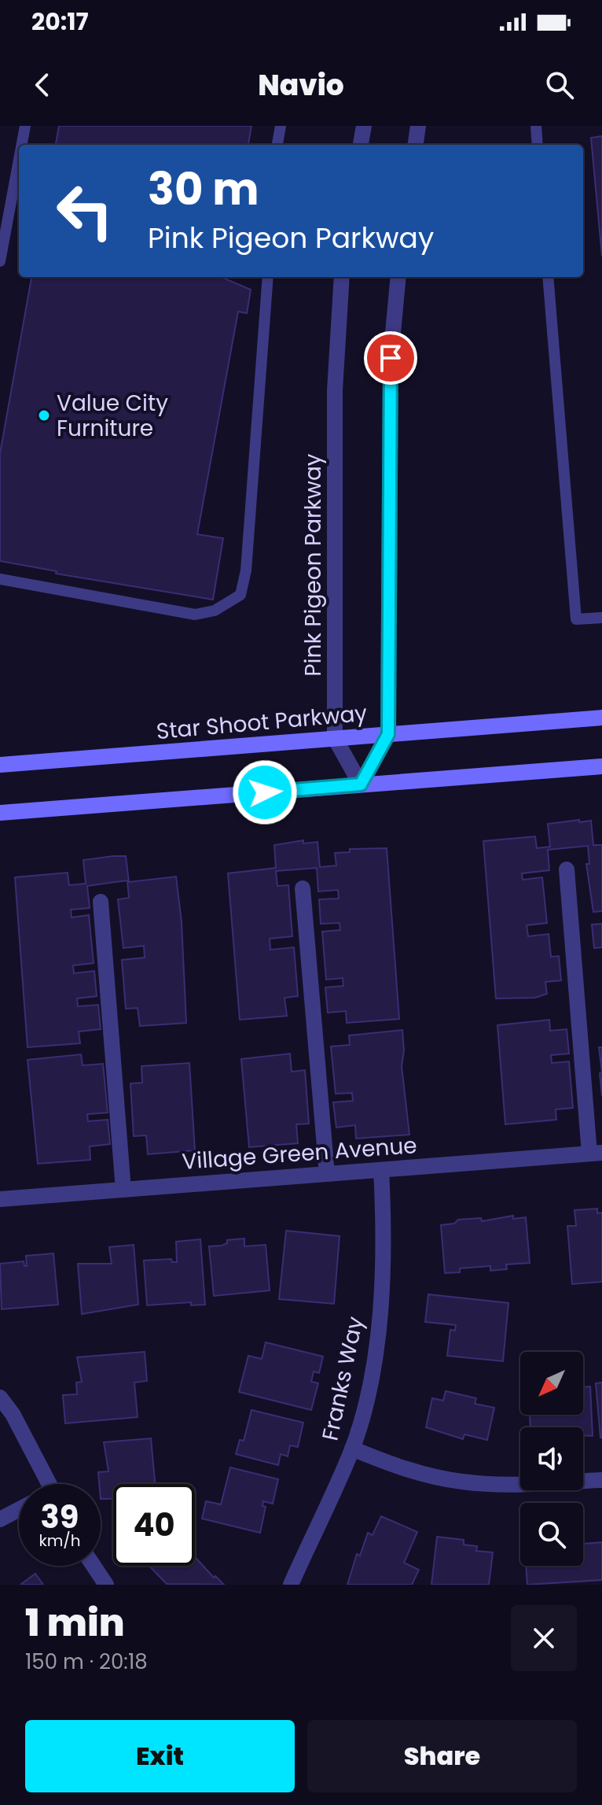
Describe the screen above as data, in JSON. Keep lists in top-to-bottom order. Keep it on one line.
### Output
{"streets":{"street":["Pink Pigeon Parkway","Star Shoot Parkway","Village Green Avenue","Franks Way"]},"crossings":[["Pink Pigeon Parkway","Star Shoot Parkway"],["Village Green Avenue","Franks Way"]],"places":["Value City Furniture"],"north":"bottom left","page":{"status":"20:17","header":"Navio","turn":["30 m","Pink Pigeon Parkway"],"speed":"39 km/h","limit":"40","heading":["1 min","150 m · 20:18"],"buttons":["Exit","Share"]}}
